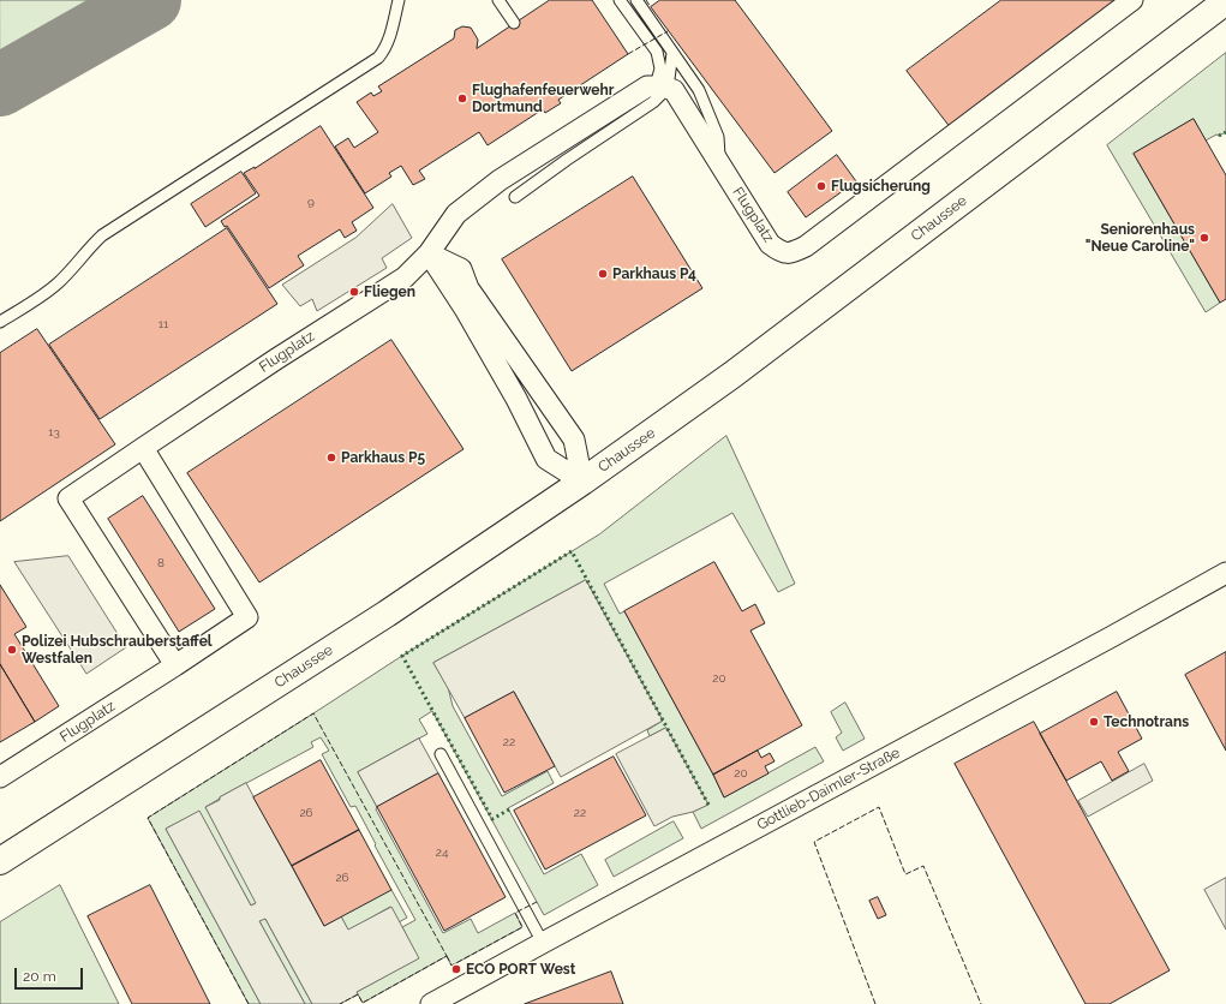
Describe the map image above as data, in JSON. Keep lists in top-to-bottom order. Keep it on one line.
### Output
{"streets":{"main road":["Chaussee"],"street":["Flugplatz","Gottlieb-Daimler-Straße"]},"places":["Flughafenfeuerwehr Dortmund","Flugsicherung","Seniorenhaus \"Neue Caroline\"","Parkhaus P4","Fliegen","Parkhaus P5","Polizei Hubschrauberstaffel Westfalen","Technotrans","ECO PORT West"],"house_numbers":["9","11","13","8","20","22","20","26","22","24","26"],"scale_bar":"20 m"}
